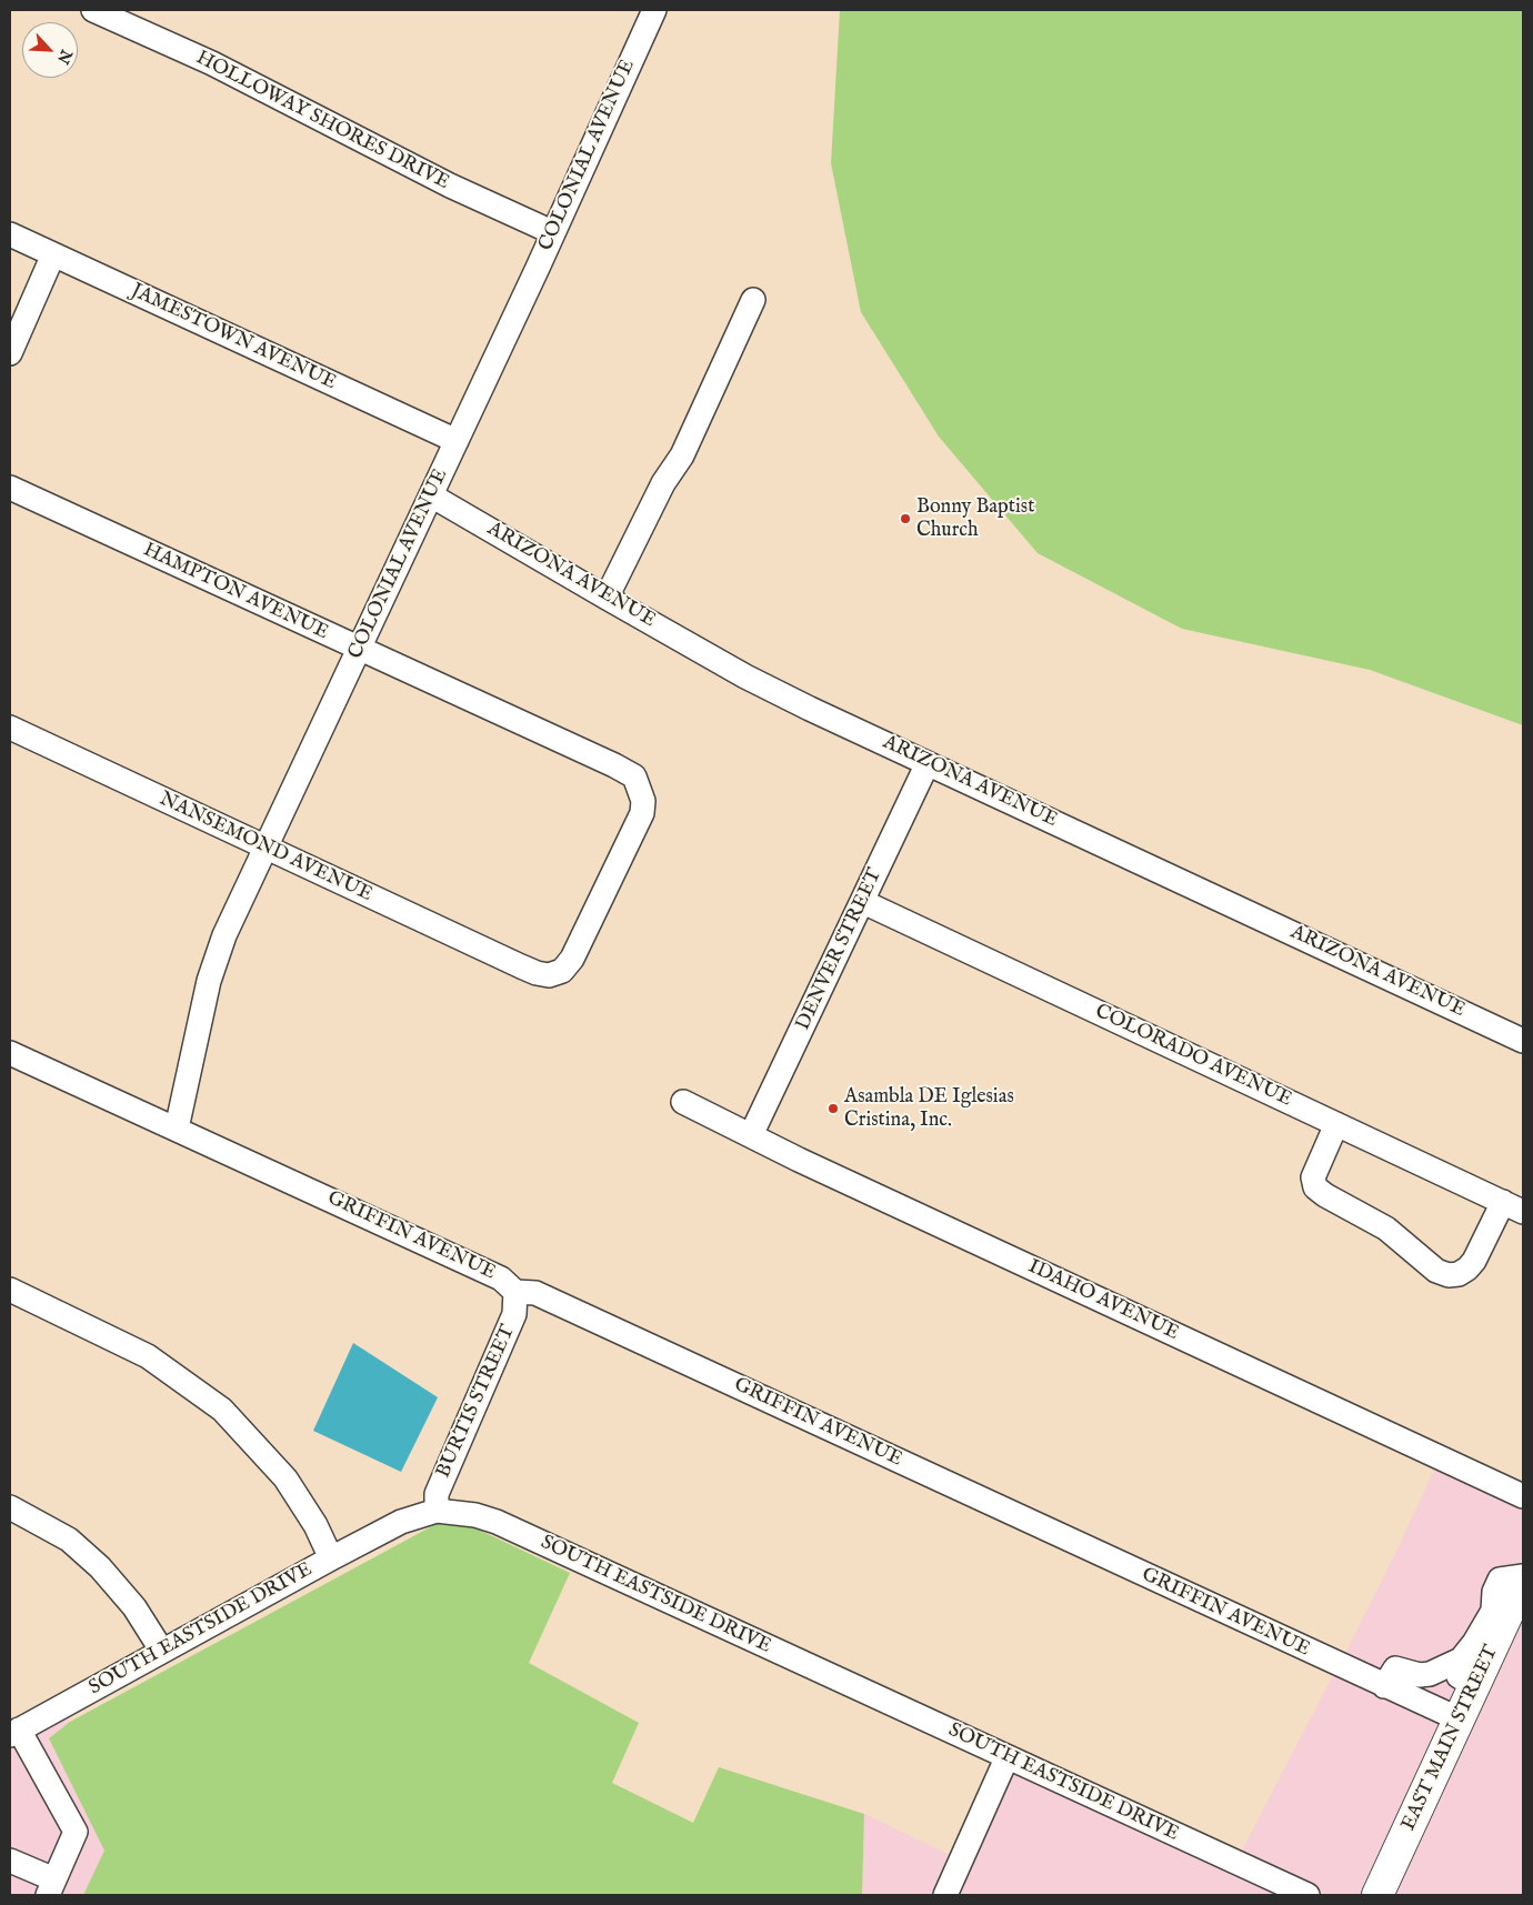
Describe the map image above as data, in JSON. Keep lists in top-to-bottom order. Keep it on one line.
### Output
{"streets":{"main road":["EAST MAIN STREET"],"street":["HOLLOWAY SHORES DRIVE","COLONIAL AVENUE","JAMESTOWN AVENUE","ARIZONA AVENUE","HAMPTON AVENUE","NANSEMOND AVENUE","DENVER STREET","COLORADO AVENUE","GRIFFIN AVENUE","IDAHO AVENUE","BURTIS STREET","SOUTH EASTSIDE DRIVE"]},"crossings":[["HOLLOWAY SHORES DRIVE","COLONIAL AVENUE"],["COLONIAL AVENUE","JAMESTOWN AVENUE"],["COLONIAL AVENUE","ARIZONA AVENUE"],["COLONIAL AVENUE","HAMPTON AVENUE"],["COLONIAL AVENUE","NANSEMOND AVENUE"],["COLONIAL AVENUE","GRIFFIN AVENUE"],["ARIZONA AVENUE","DENVER STREET"],["HAMPTON AVENUE","NANSEMOND AVENUE"],["DENVER STREET","COLORADO AVENUE"],["DENVER STREET","IDAHO AVENUE"],["GRIFFIN AVENUE","BURTIS STREET"],["GRIFFIN AVENUE","EAST MAIN STREET"],["BURTIS STREET","SOUTH EASTSIDE DRIVE"]],"places":["Bonny Baptist Church","Asambla DE Iglesias Cristina, Inc."],"north":"bottom right"}
